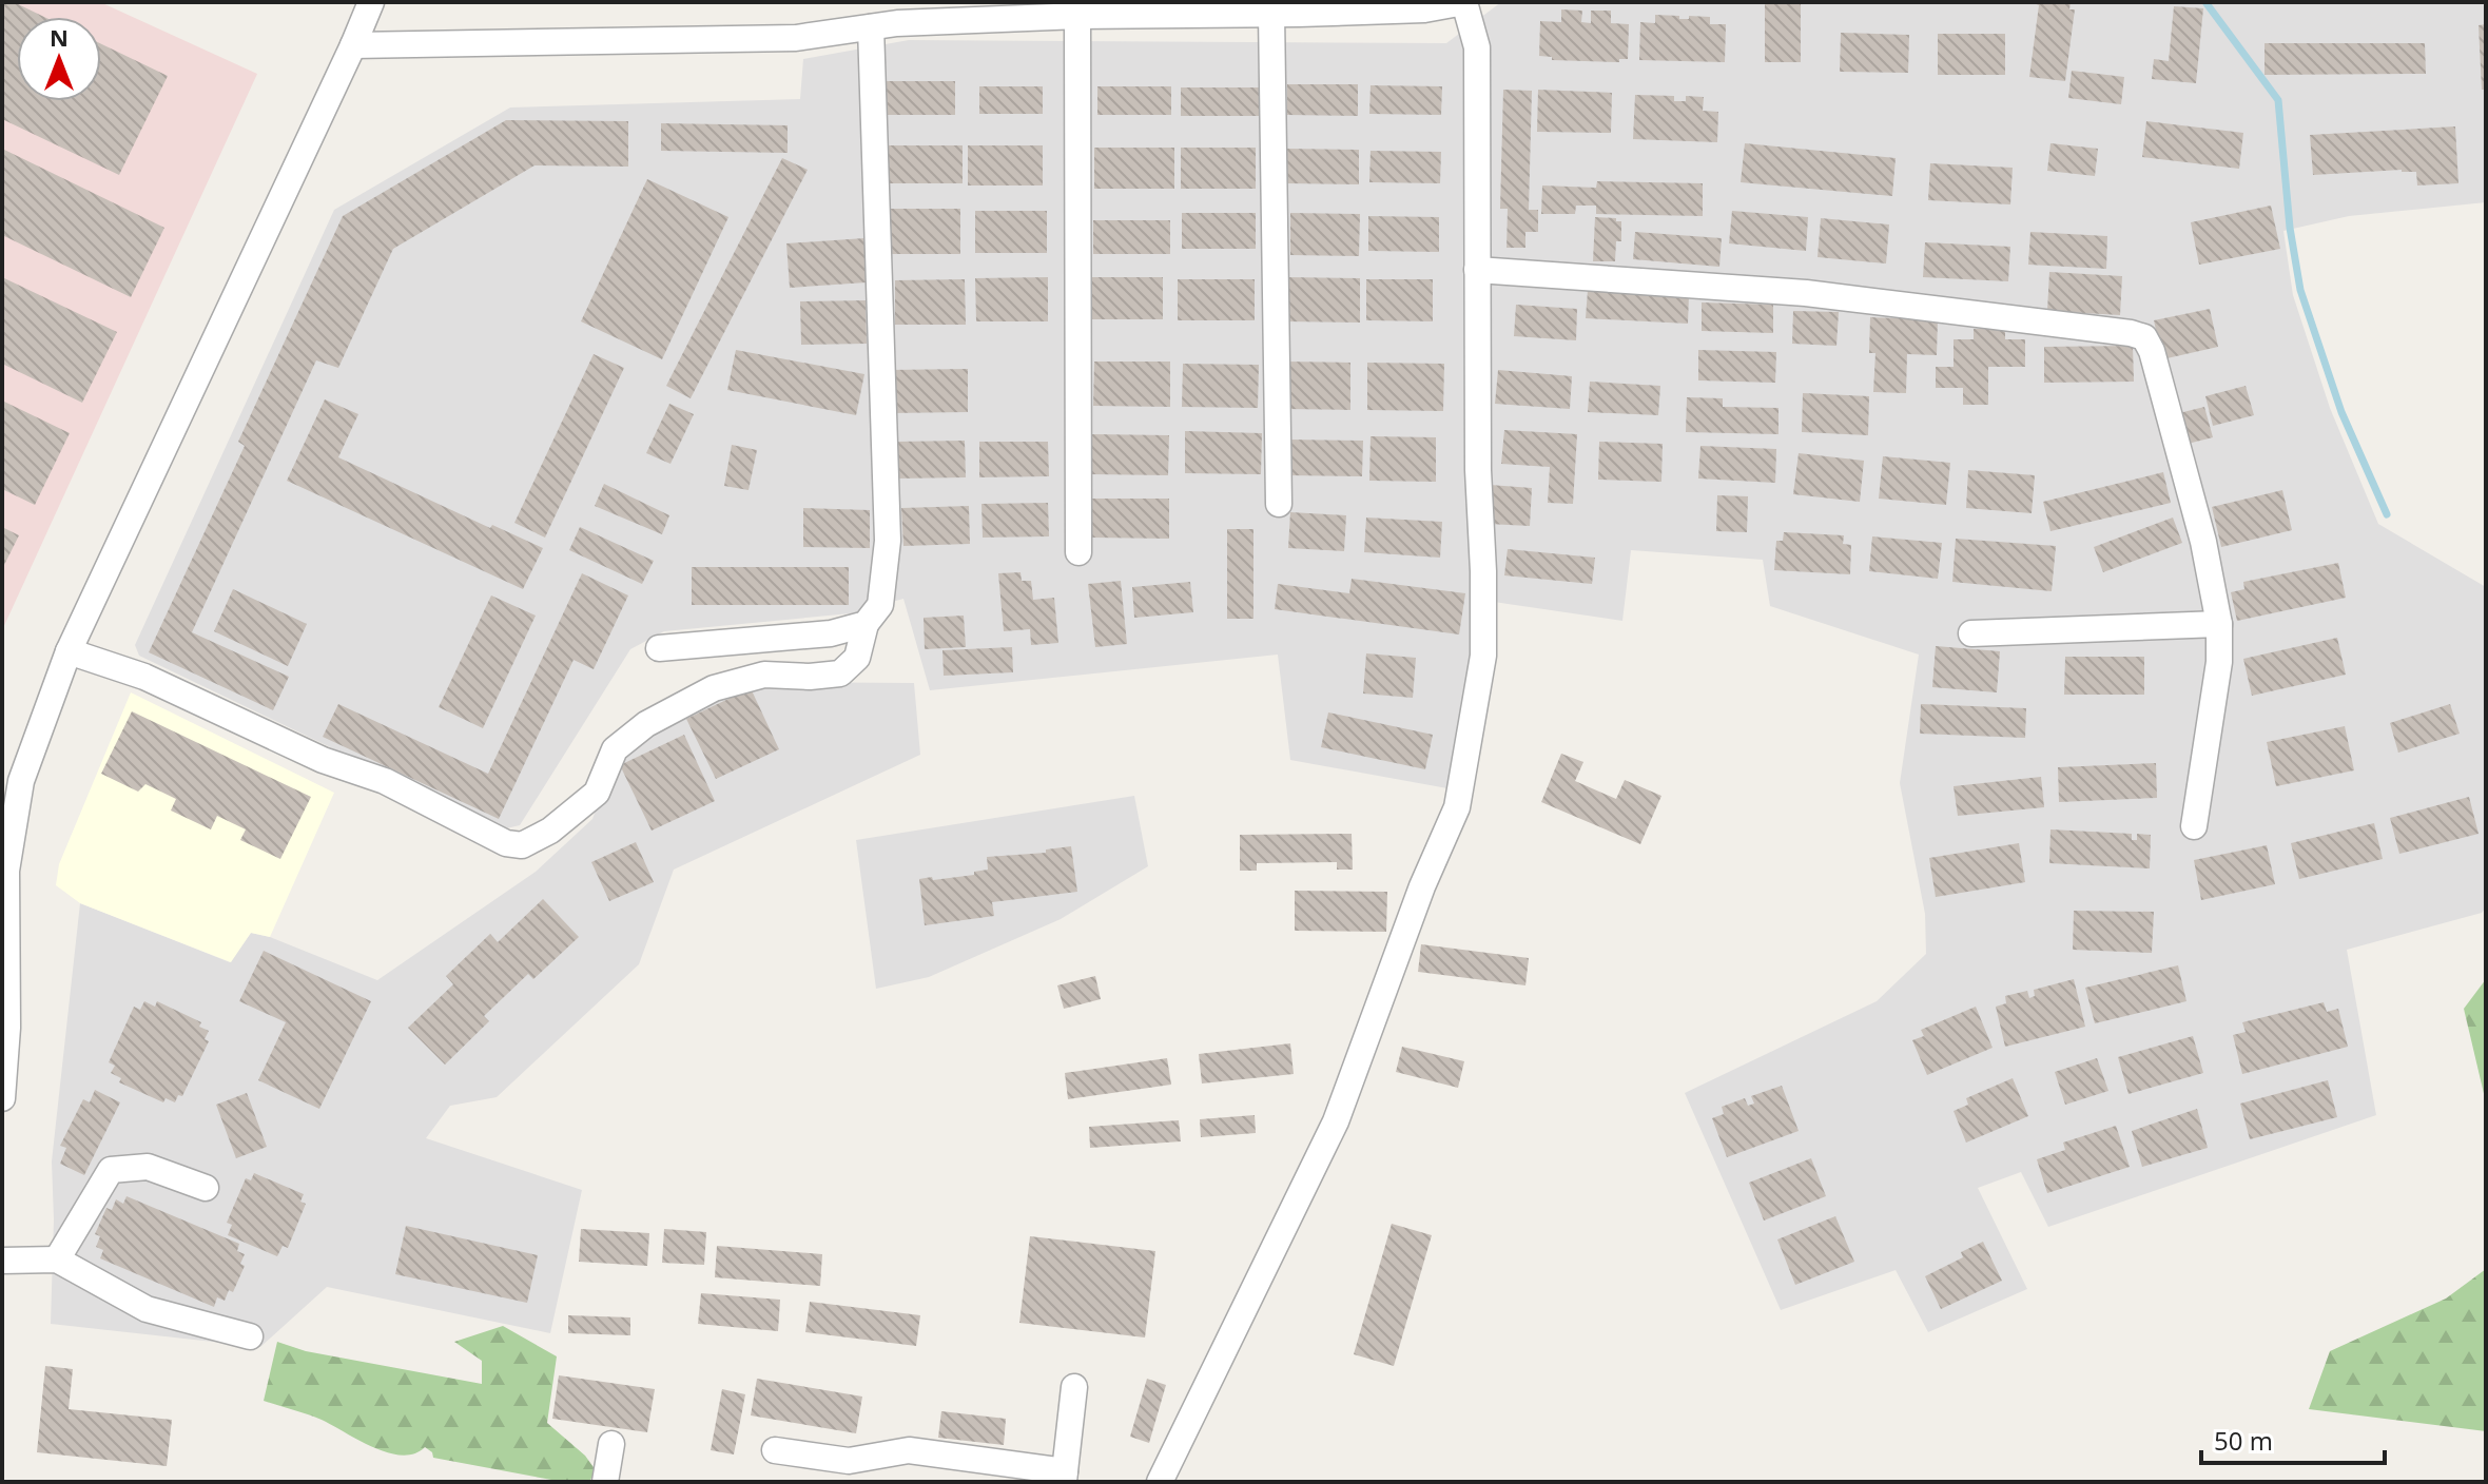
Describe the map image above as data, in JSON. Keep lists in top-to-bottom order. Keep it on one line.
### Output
{"scale_bar":"50 m","north":"top"}
